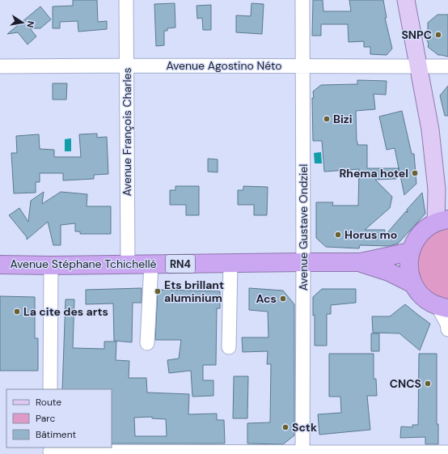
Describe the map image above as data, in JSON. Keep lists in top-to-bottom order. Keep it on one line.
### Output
{"streets":{"highway":["Avenue Stéphane Tchichellé","RN4"],"street":["Avenue Agostino Néto","Avenue François Charles","Avenue Gustave Ondziel"]},"crossings":[["Avenue Agostino Néto","Avenue François Charles"],["Avenue Agostino Néto","Avenue Gustave Ondziel"],["Avenue François Charles","Avenue Stéphane Tchichellé"],["Avenue Gustave Ondziel","Avenue Stéphane Tchichellé"],["Avenue Stéphane Tchichellé","RN4"]],"places":["SNPC","Bizi","Rhema hotel","Horus mo","Ets brillant aluminium","Acs","La cite des arts","CNCS","Sctk"],"legend":["Route","Parc","Bâtiment"],"north":"right"}
